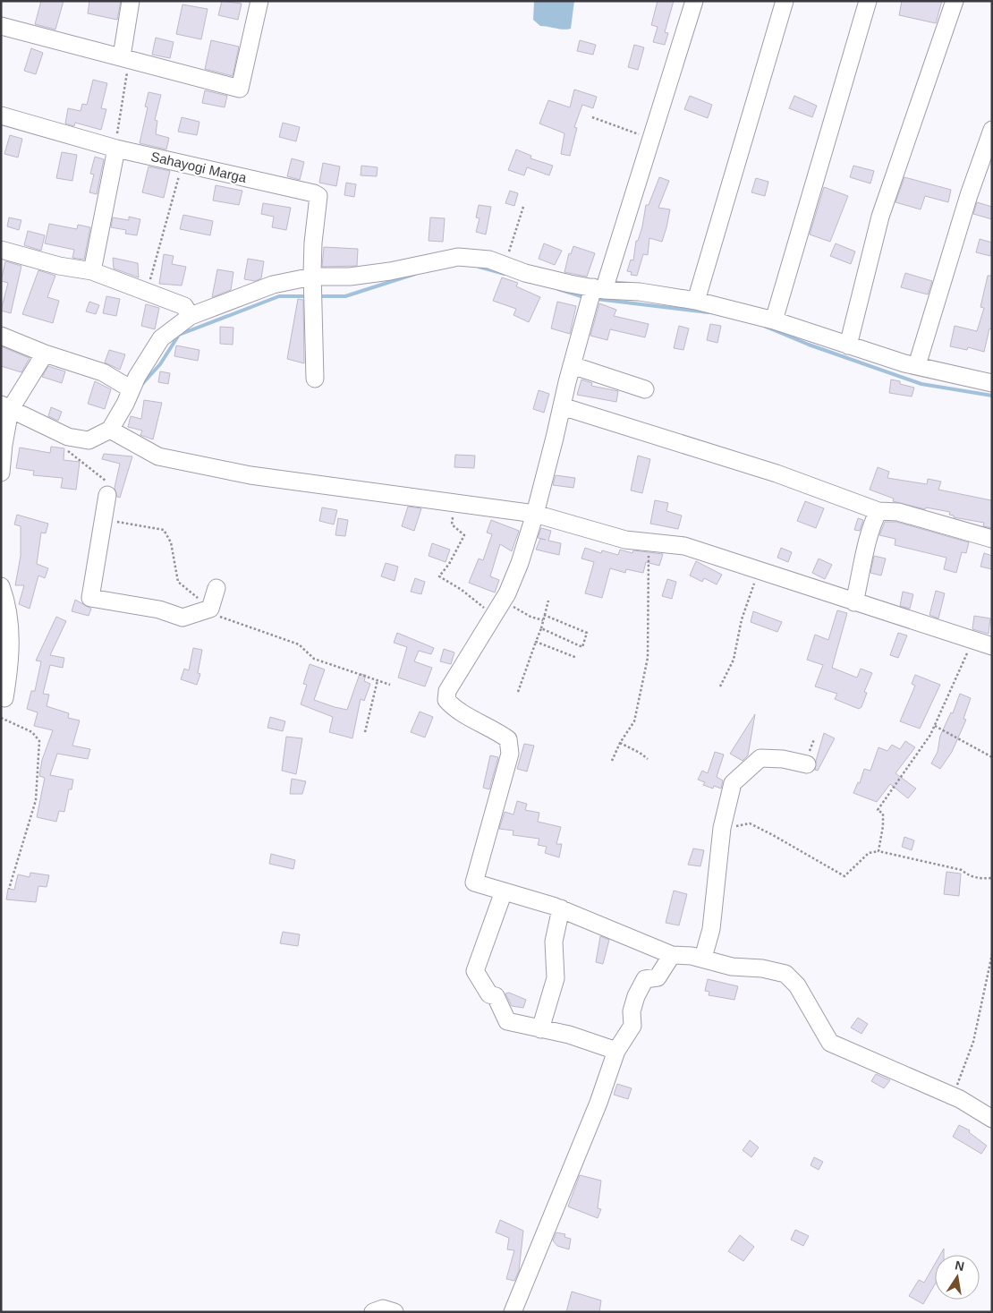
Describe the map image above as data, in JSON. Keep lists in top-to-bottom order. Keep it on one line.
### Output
{"streets":{"street":["Sahayogi Marga"]},"north":"top"}
